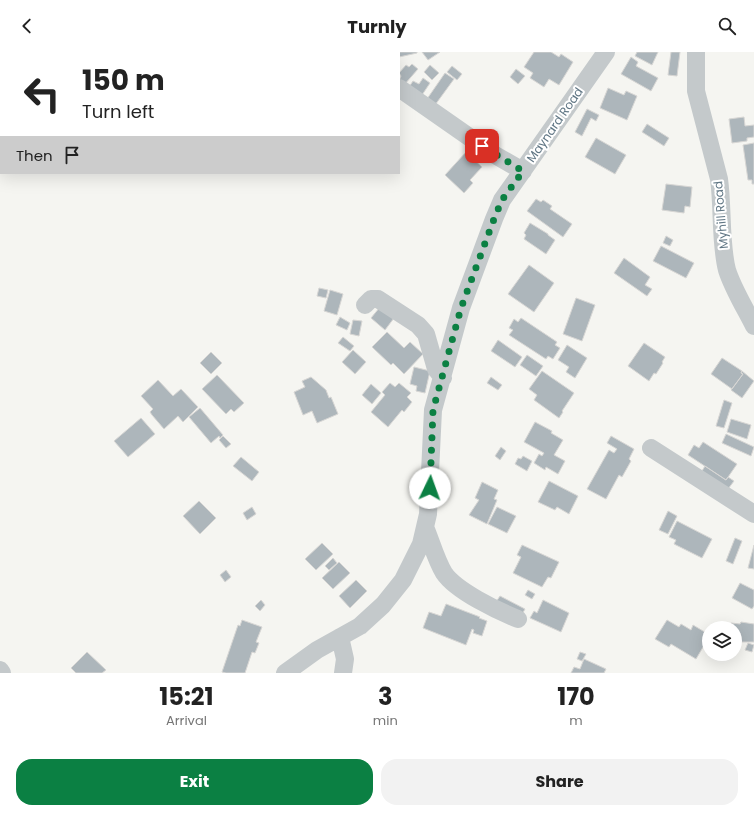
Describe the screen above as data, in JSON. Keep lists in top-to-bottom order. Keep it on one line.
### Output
{"streets":{"street":["Maynard Road","Myhill Road"]},"page":{"header":"Turnly","turn":["150 m","Turn left"],"then":"Then","eta":["15:21","Arrival","3","min","170","m"],"buttons":["Exit","Share"]}}
